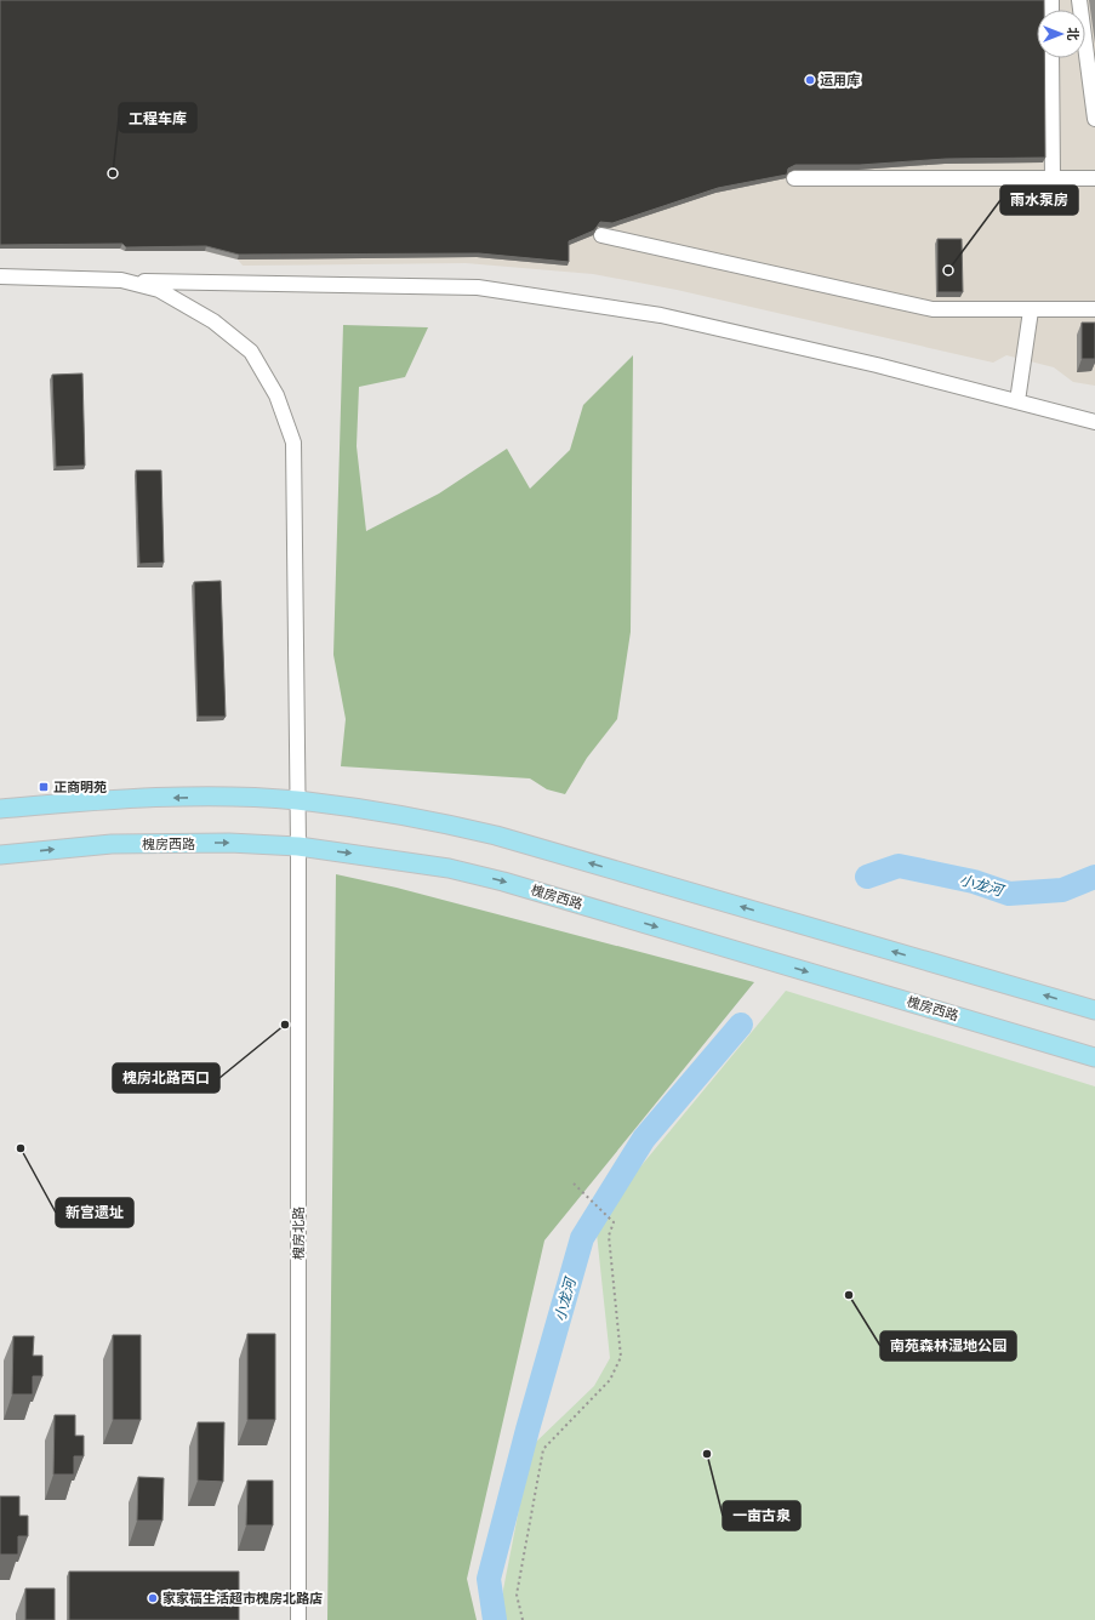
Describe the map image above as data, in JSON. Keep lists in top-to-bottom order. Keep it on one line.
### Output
{"streets":{"main road":["槐房西路"],"street":["槐房北路"]},"crossings":[["槐房西路","槐房北路"]],"water":["小龙河"],"places":{"other":["运用库","工程车库","雨水泵房","槐房北路西口","新宫遗址","南苑森林湿地公园","一亩古泉","家家福生活超市槐房北路店"],"transit":["正商明苑"]},"north":"right"}
